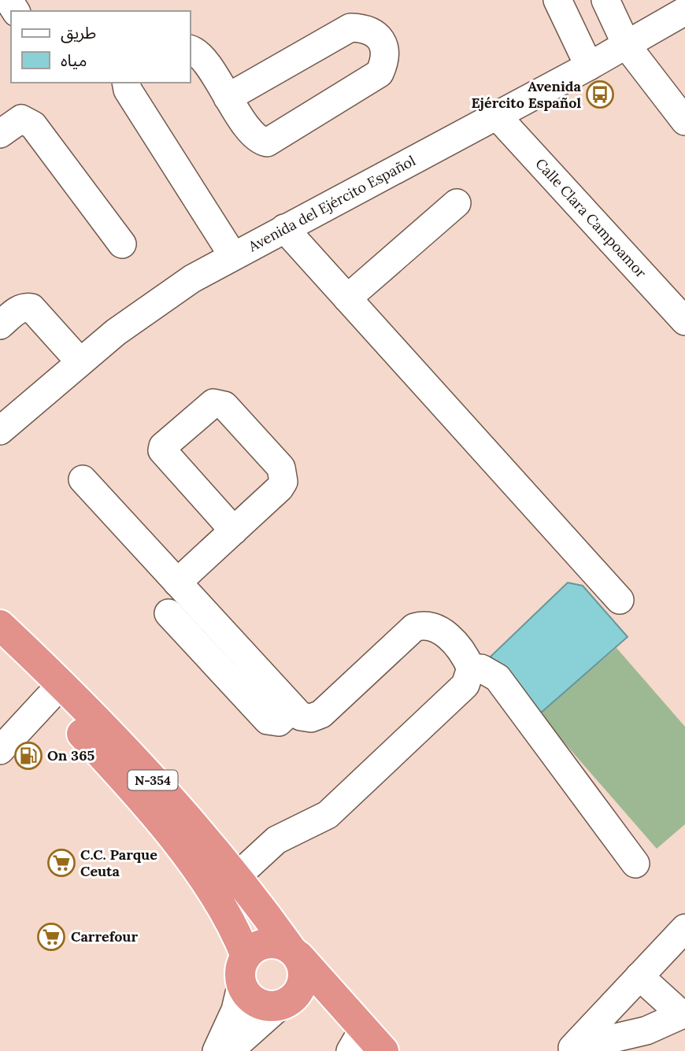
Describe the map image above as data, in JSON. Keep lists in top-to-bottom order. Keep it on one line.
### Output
{"streets":{"highway":["N-354"],"street":["Avenida del Ejército Español","Calle Clara Campoamor"]},"crossings":[["Avenida del Ejército Español","Calle Clara Campoamor"]],"places":{"bus stop":["Avenida Ejército Español"],"fuel station":["On 365"],"supermarket":["C.C. Parque Ceuta","Carrefour"]},"legend":["طريق","مياه"]}
